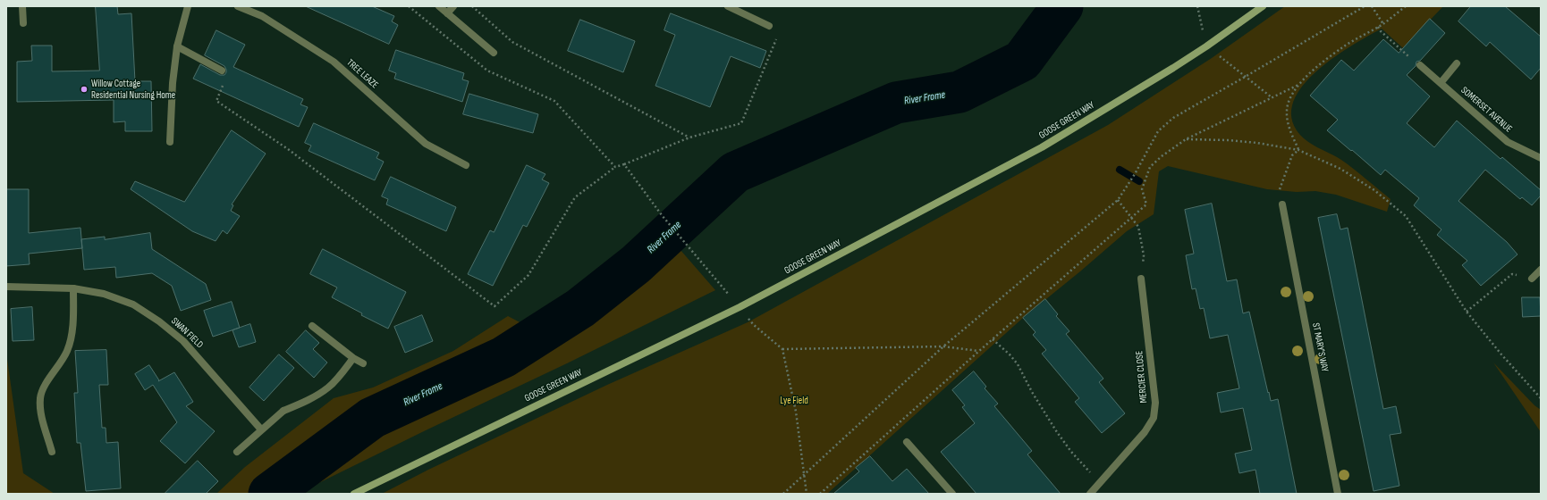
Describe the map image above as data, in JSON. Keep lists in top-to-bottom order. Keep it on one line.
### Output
{"streets":{"main road":["GOOSE GREEN WAY"],"street":["TREE LEAZE","SOMERSET AVENUE","SWAN FIELD","ST MARY'S WAY","MERCIER CLOSE"]},"water":["River Frome"],"parks":["Lye Field"],"places":["Willow Cottage Residential Nursing Home"]}
